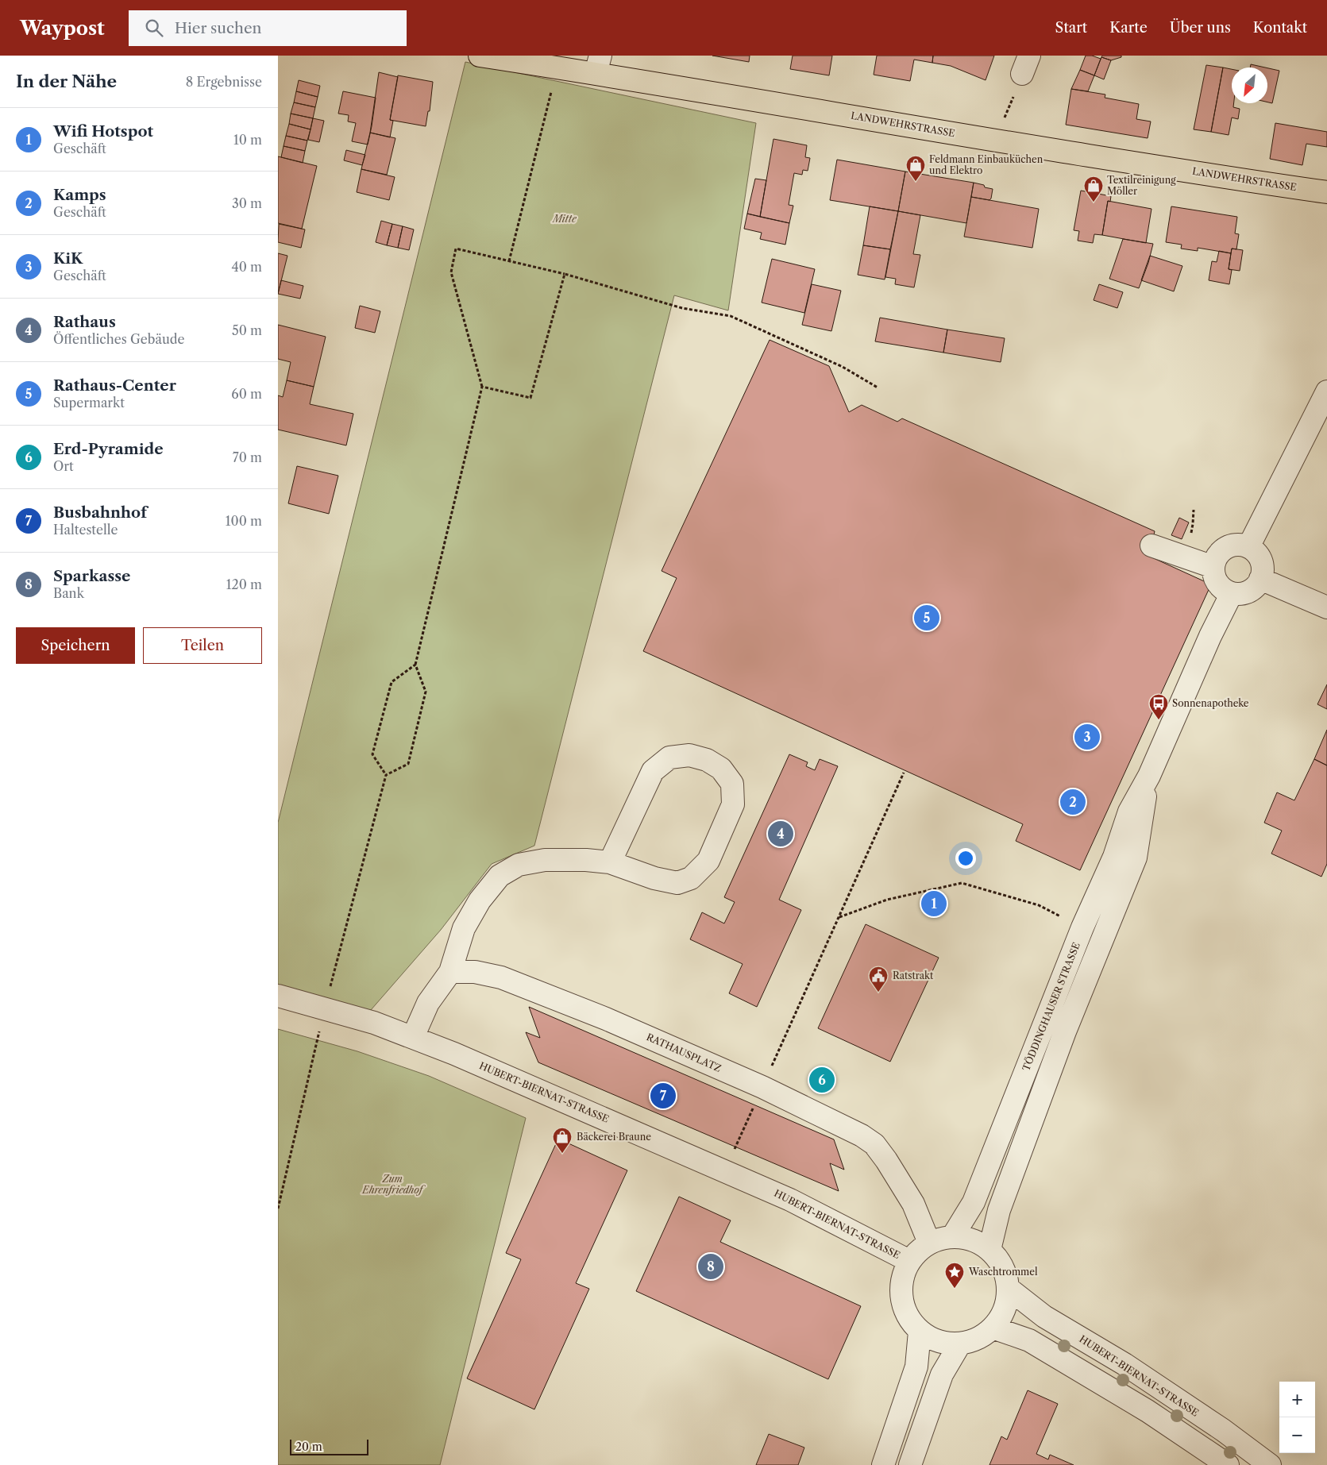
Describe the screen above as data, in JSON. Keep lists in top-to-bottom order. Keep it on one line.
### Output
{"streets":{"main road":["LANDWEHRSTRASSE"],"street":["TÖDDINGHAUSER STRASSE","RATHAUSPLATZ","HUBERT-BIERNAT-STRASSE"]},"crossings":[["TÖDDINGHAUSER STRASSE","RATHAUSPLATZ"],["TÖDDINGHAUSER STRASSE","HUBERT-BIERNAT-STRASSE"],["RATHAUSPLATZ","HUBERT-BIERNAT-STRASSE"]],"parks":["Mitte","Zum Ehrenfriedhof"],"places":{"shop":["Feldmann Einbauküchen und Elektro","Textilreinigung Möller","Bäckerei Braune"],"bus stop":["Sonnenapotheke"],"public building":["Ratstrakt"],"place":["Waschtrommel"]},"scale_bar":"20 m","north":"bottom left","page":{"header":"Waypost","search":"Hier suchen","nav":["Start","Karte","Über uns","Kontakt"],"heading":["In der Nähe","8 Ergebnisse"],"list":[{"mark":"1","name":"Wifi Hotspot","note":"Geschäft","value":"10 m"},{"mark":"2","name":"Kamps","note":"Geschäft","value":"30 m"},{"mark":"3","name":"KiK","note":"Geschäft","value":"40 m"},{"mark":"4","name":"Rathaus","note":"Öffentliches Gebäude","value":"50 m"},{"mark":"5","name":"Rathaus-Center","note":"Supermarkt","value":"60 m"},{"mark":"6","name":"Erd-Pyramide","note":"Ort","value":"70 m"},{"mark":"7","name":"Busbahnhof","note":"Haltestelle","value":"100 m"},{"mark":"8","name":"Sparkasse","note":"Bank","value":"120 m"}],"pins":["5","3","2","4","1","6","7","8"],"buttons":["Speichern","Teilen"],"map_buttons":["+","−"],"scale":"20 m"}}
